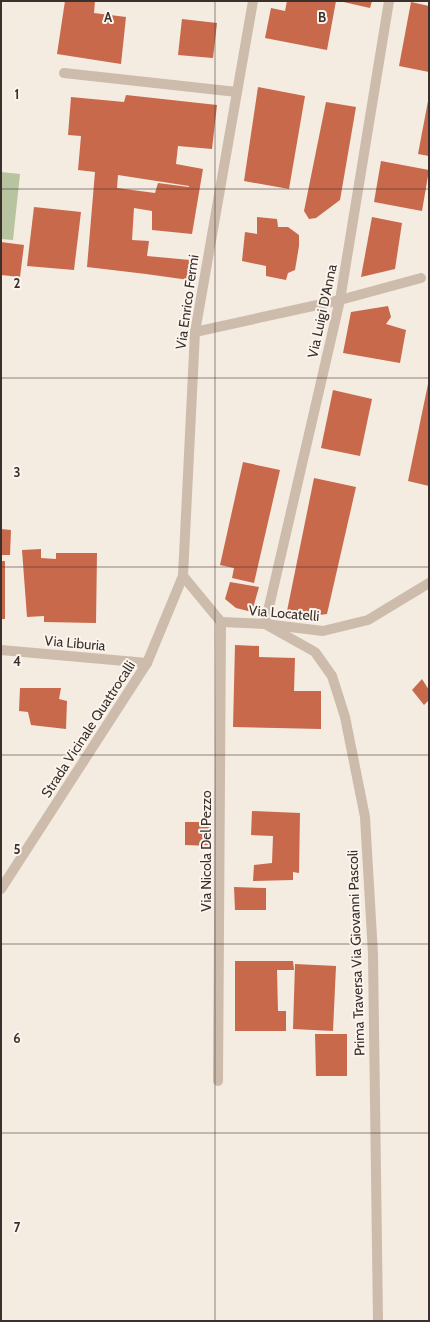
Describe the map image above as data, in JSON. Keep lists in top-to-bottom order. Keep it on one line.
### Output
{"streets":{"street":["Via Enrico Fermi","Via Luigi D'Anna","Via Locatelli","Via Liburia","Strada Vicinale Quattrocalli","Via Nicola Del Pezzo","Prima Traversa Via Giovanni Pascoli"]},"crossings":[["Via Enrico Fermi","Strada Vicinale Quattrocalli"],["Via Luigi D'Anna","Via Locatelli"],["Via Luigi D'Anna","Prima Traversa Via Giovanni Pascoli"],["Via Locatelli","Via Nicola Del Pezzo"],["Via Locatelli","Prima Traversa Via Giovanni Pascoli"],["Via Liburia","Strada Vicinale Quattrocalli"]],"grid":{"columns":["A","B"],"rows":["1","2","3","4","5","6","7"]}}
